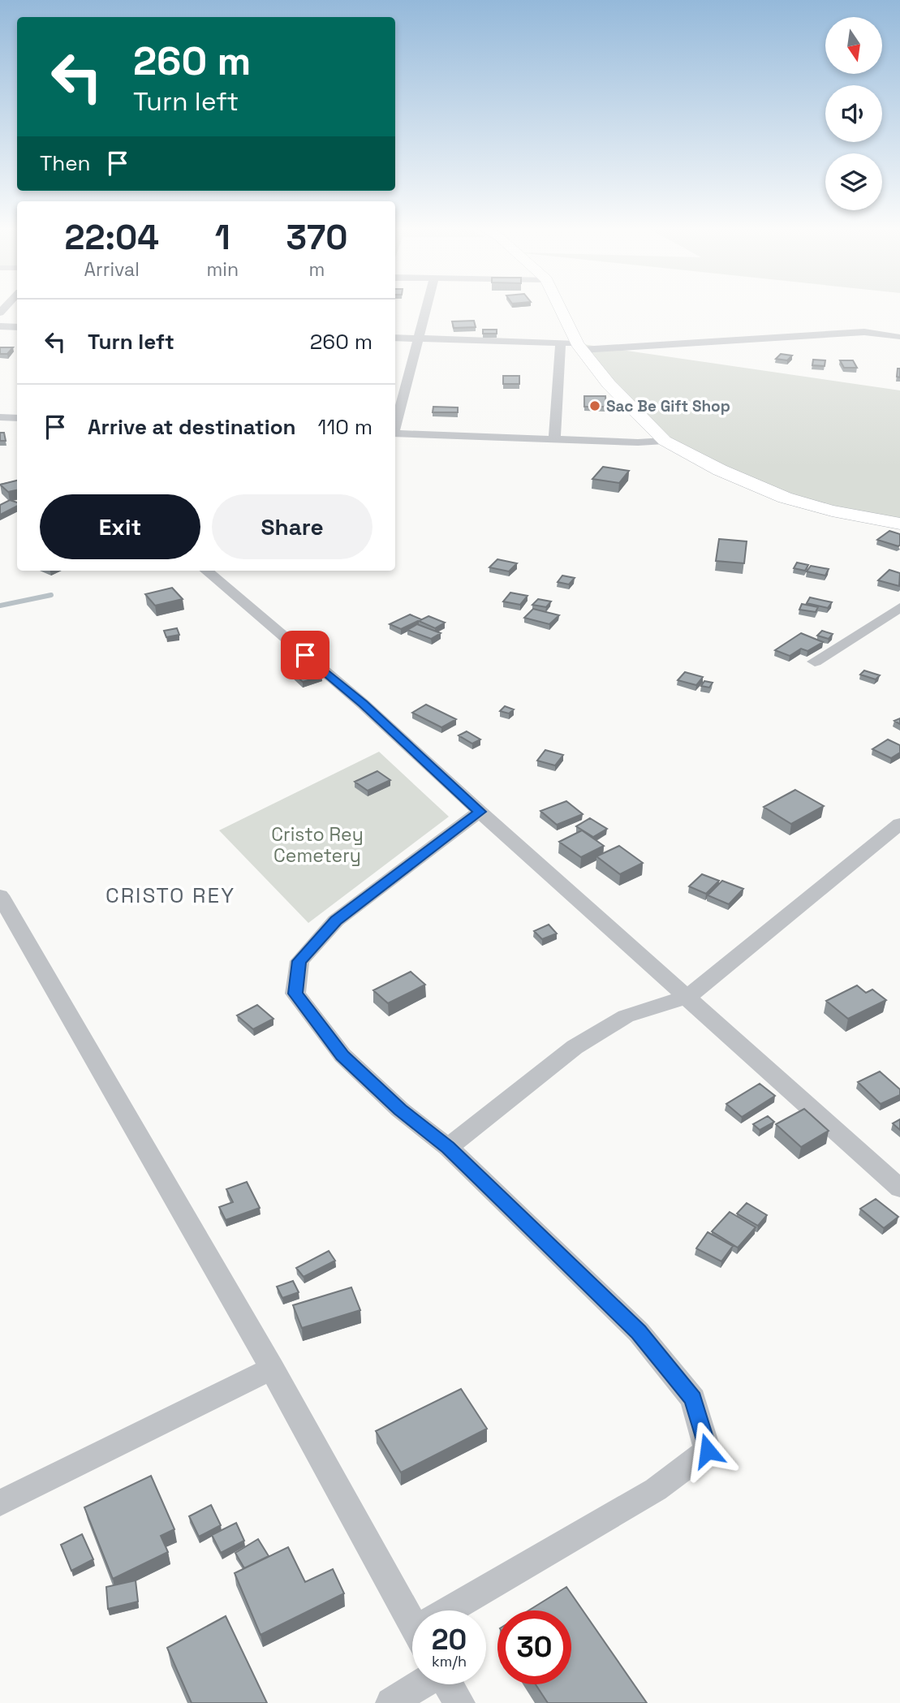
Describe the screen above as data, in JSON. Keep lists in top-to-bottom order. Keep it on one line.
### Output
{"districts":["CRISTO REY"],"parks":["Cristo Rey Cemetery"],"places":["Sac Be Gift Shop"],"north":"bottom","page":{"turn":["260 m","Turn left"],"then":"Then","eta":["22:04","Arrival","1","min","370","m"],"list":[{"name":"Turn left","value":"260 m"},{"name":"Arrive at destination","value":"110 m"}],"buttons":["Exit","Share"],"speed":"20 km/h","limit":"30"}}
